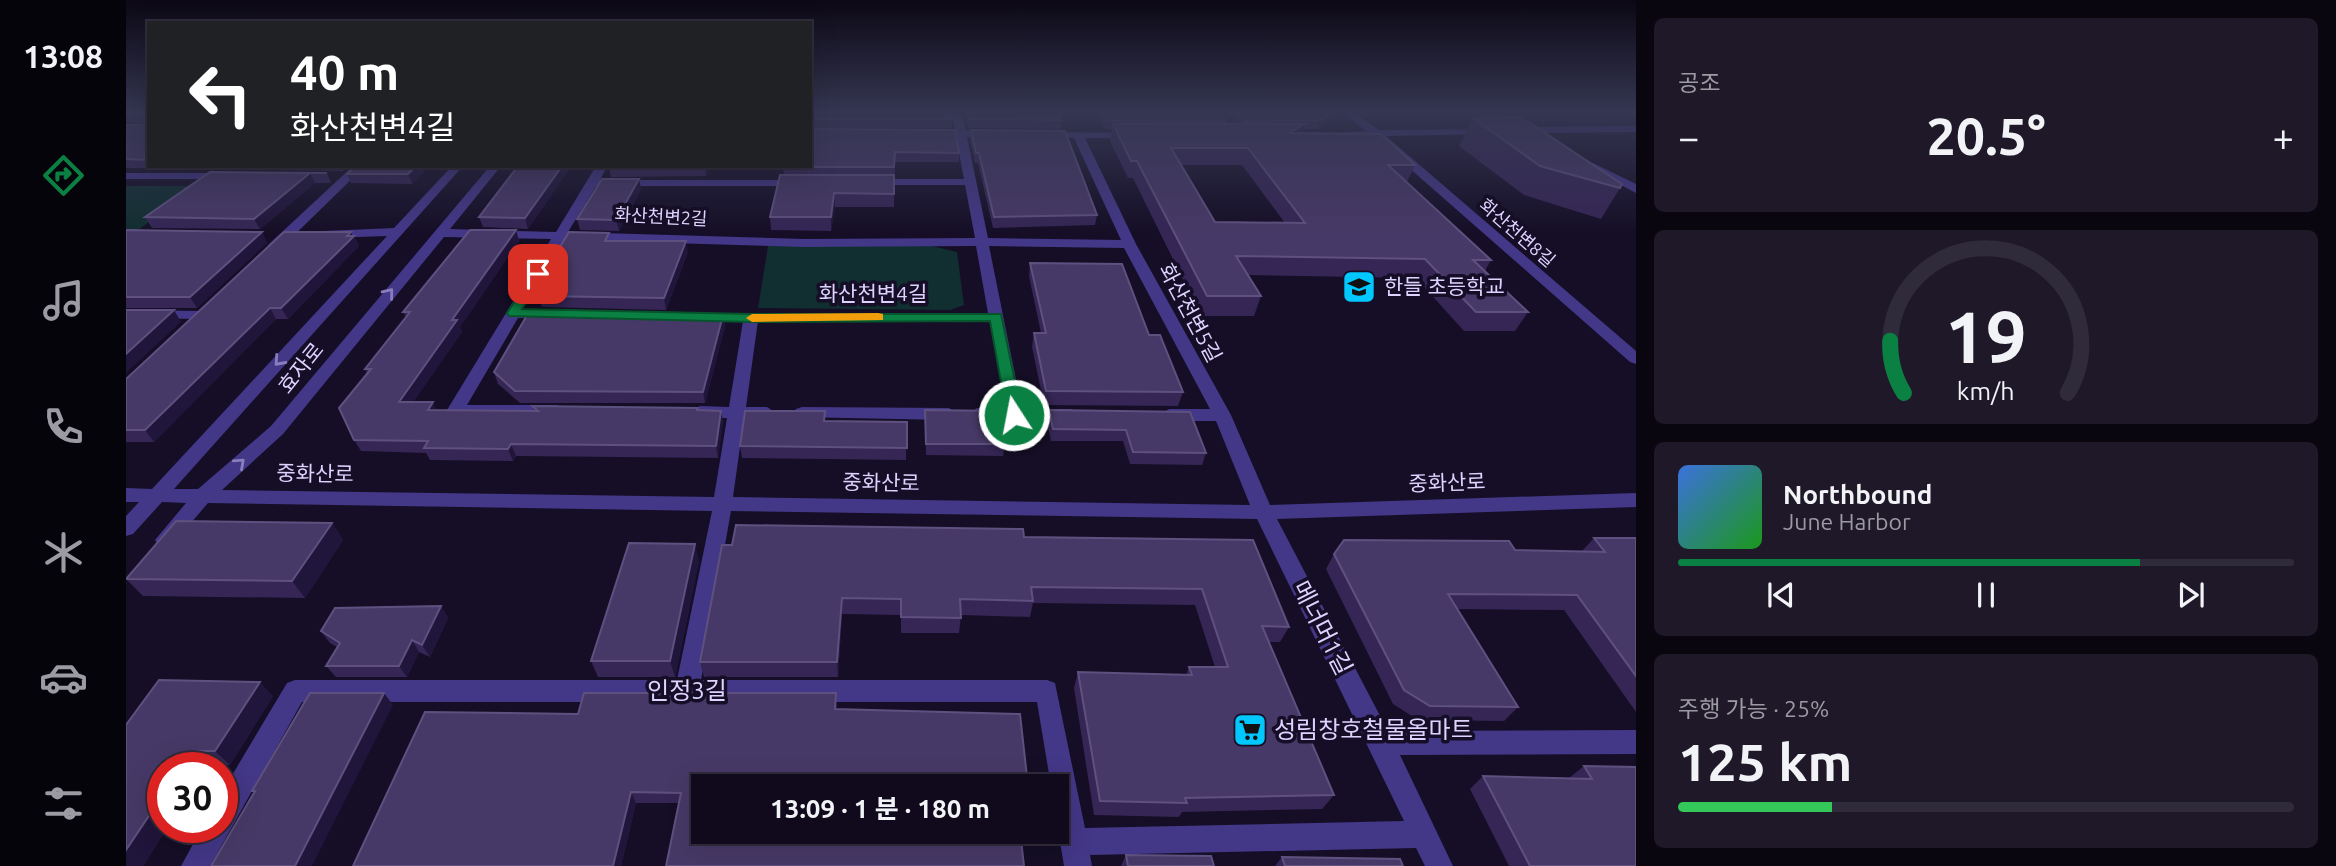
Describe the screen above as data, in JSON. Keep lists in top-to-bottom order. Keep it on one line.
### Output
{"streets":{"street":["화산천변2길","화산천변8길","화산천변4길","화산천변5길","효자로","중화산로","메너머1길","인정3길"]},"crossings":[["화산천변5길","중화산로"],["화산천변5길","메너머1길"],["효자로","중화산로"],["중화산로","메너머1길"]],"places":{"school or university":["한들 초등학교"],"supermarket":["성림창호철물올마트"]},"page":{"tabs":"13:08","tile":["공조",["주행 가능 · 25%","125 km"]],"turn":["40 m","화산천변4길"],"heat":["−","20.5°","+"],"song":["Northbound","June Harbor"],"limit":"30","trip":"13:09 · 1 분 · 180 m","gauge":["19","km/h"]}}
